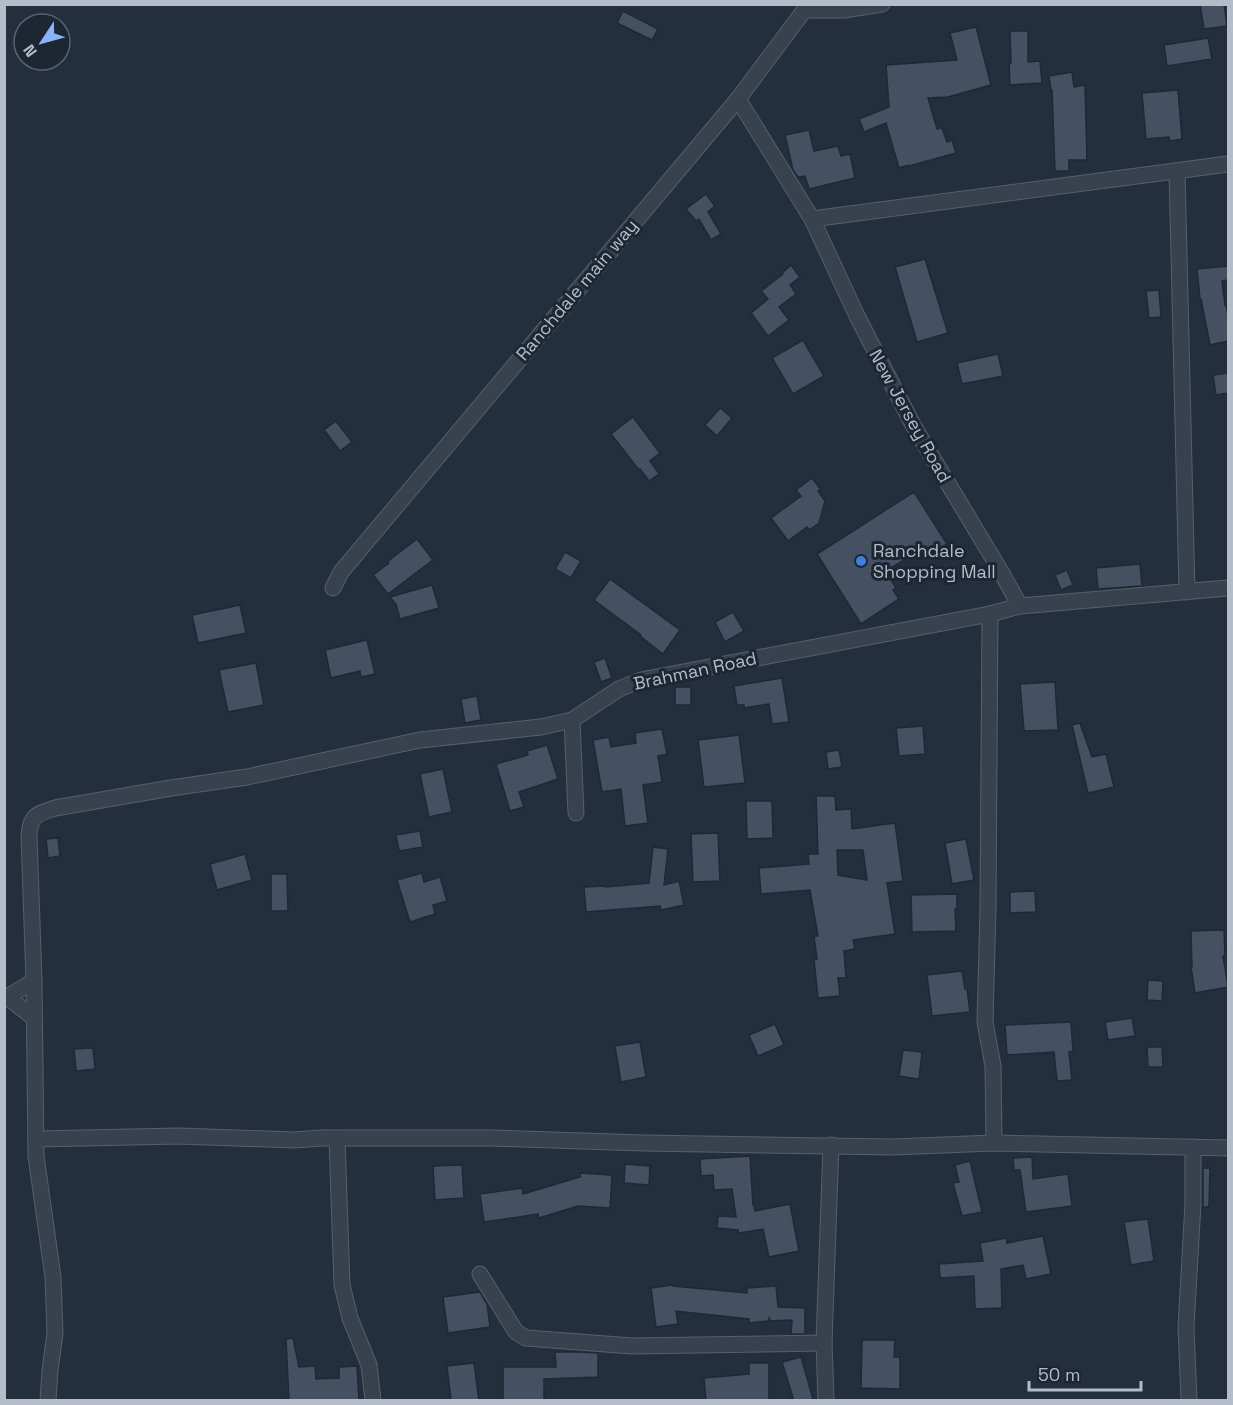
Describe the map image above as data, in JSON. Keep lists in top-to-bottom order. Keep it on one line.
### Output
{"streets":{"street":["Ranchdale main way","New Jersey Road","Brahman Road"]},"crossings":[["Ranchdale main way","New Jersey Road"],["New Jersey Road","Brahman Road"]],"places":["Ranchdale Shopping Mall"],"scale_bar":"50 m","north":"bottom left"}
